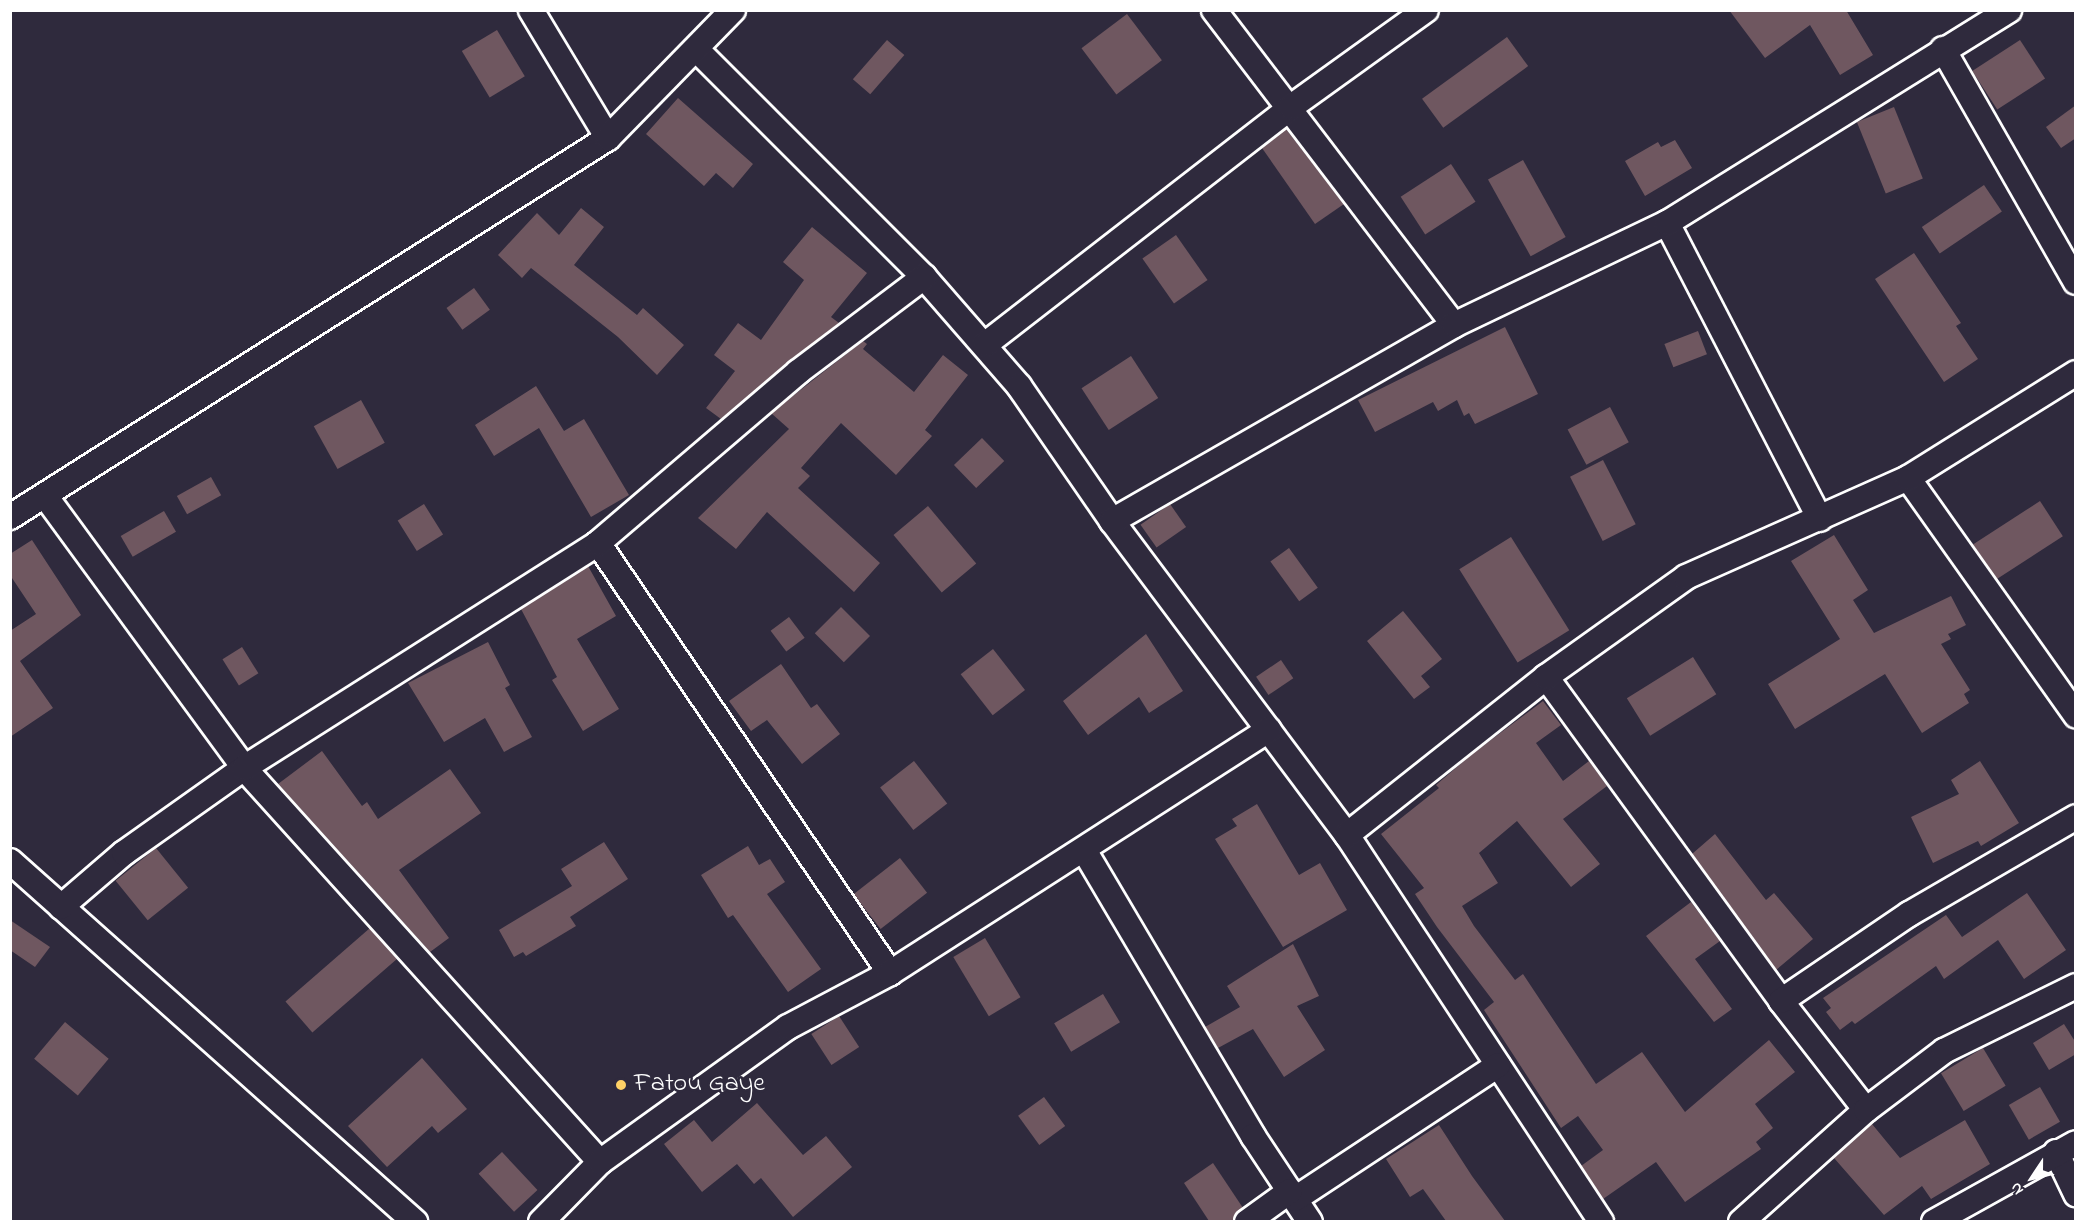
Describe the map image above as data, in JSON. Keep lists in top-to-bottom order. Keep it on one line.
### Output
{"places":["Fatou Gaye"],"north":"bottom left"}
